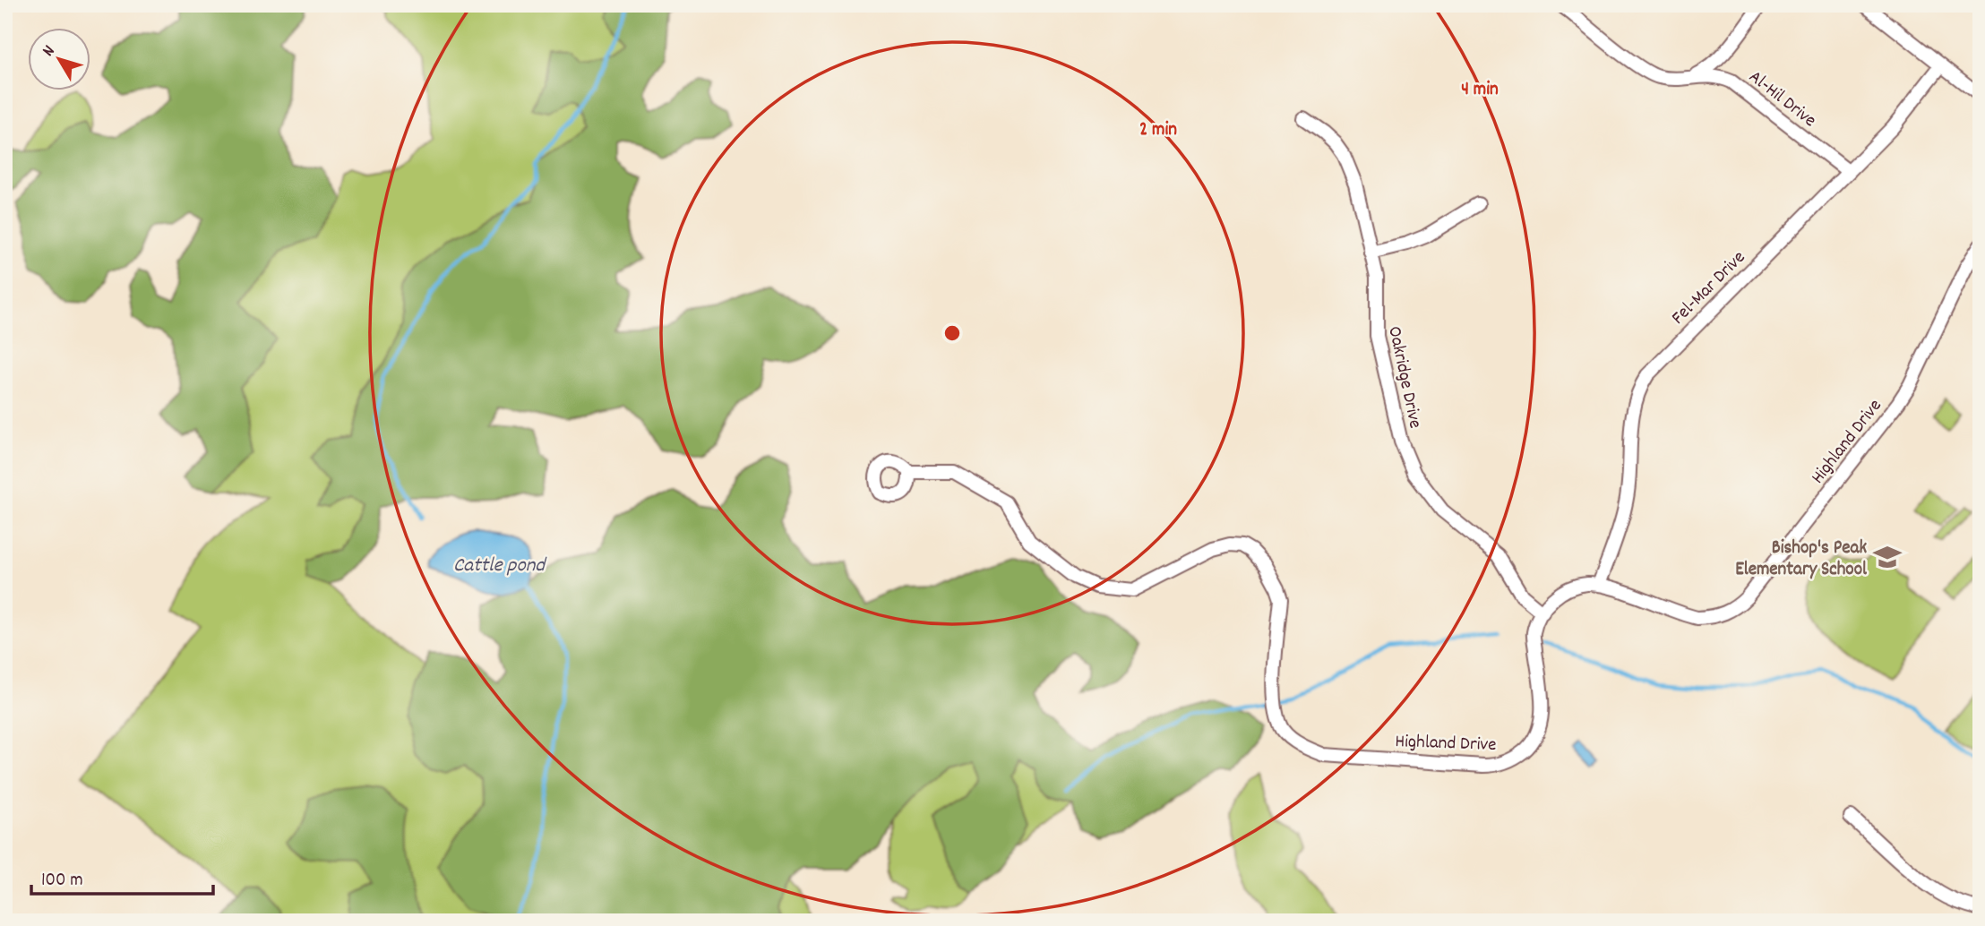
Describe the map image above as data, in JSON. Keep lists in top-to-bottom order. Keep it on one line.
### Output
{"streets":{"street":["Al-Hil Drive","Fel-Mar Drive","Oakridge Drive","Highland Drive"]},"crossings":[["Al-Hil Drive","Fel-Mar Drive"],["Fel-Mar Drive","Highland Drive"],["Oakridge Drive","Highland Drive"]],"water":["Cattle pond"],"places":{"school or university":["Bishop's Peak Elementary School"]},"scale_bar":"100 m","north":"top left","rings":["4 min","2 min"]}
